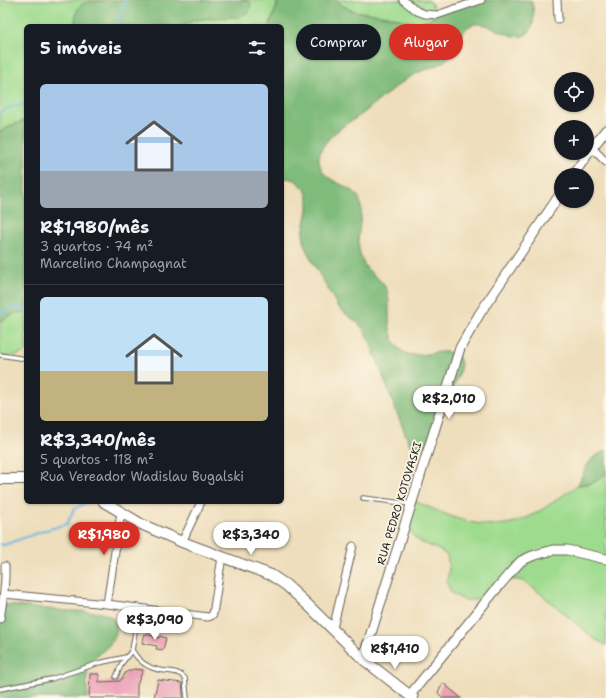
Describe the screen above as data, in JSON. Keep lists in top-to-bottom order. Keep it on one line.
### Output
{"streets":{"street":["RUA PEDRO KOTOVASKI"]},"page":{"chip":["Comprar","Alugar"],"heading":"5 imóveis","map_buttons":["+","−"],"list":[{"name":"R$1,980/mês","note":"3 quartos · 74 m² · Marcelino Champagnat"},{"name":"R$3,340/mês","note":"5 quartos · 118 m² · Rua Vereador Wadislau Bugalski"}],"price":["R$2,010","R$1,980","R$3,340","R$3,090","R$1,410"]}}
